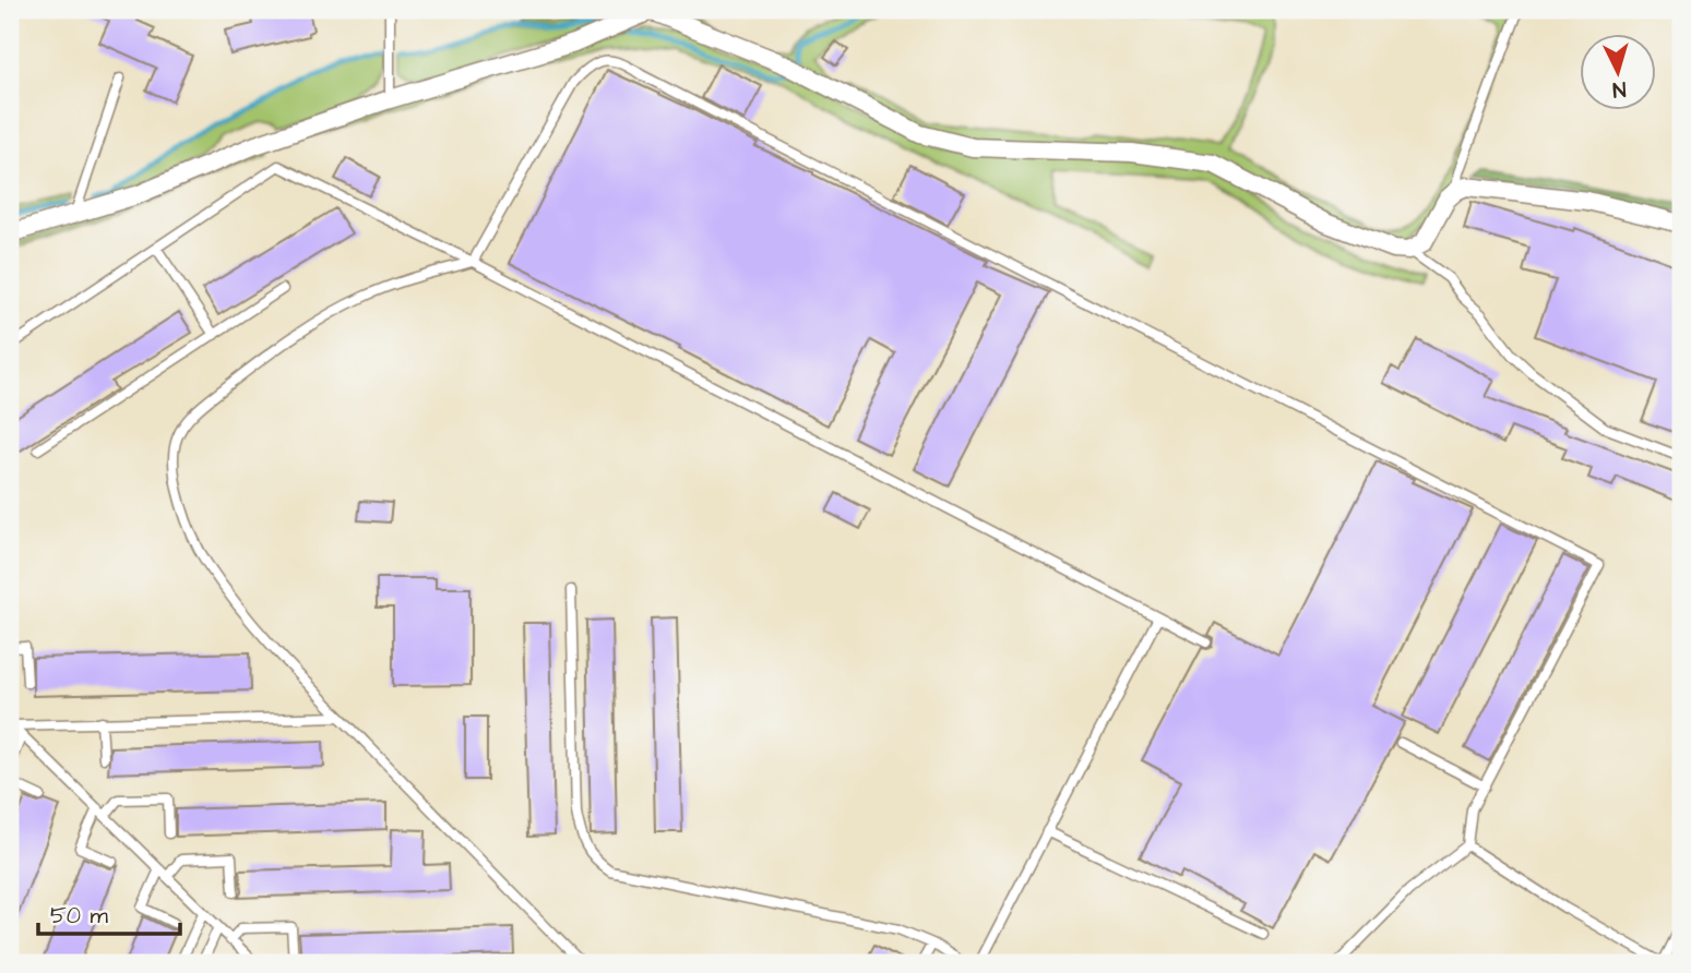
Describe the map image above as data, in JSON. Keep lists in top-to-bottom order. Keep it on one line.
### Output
{"scale_bar":"50 m","north":"bottom"}
